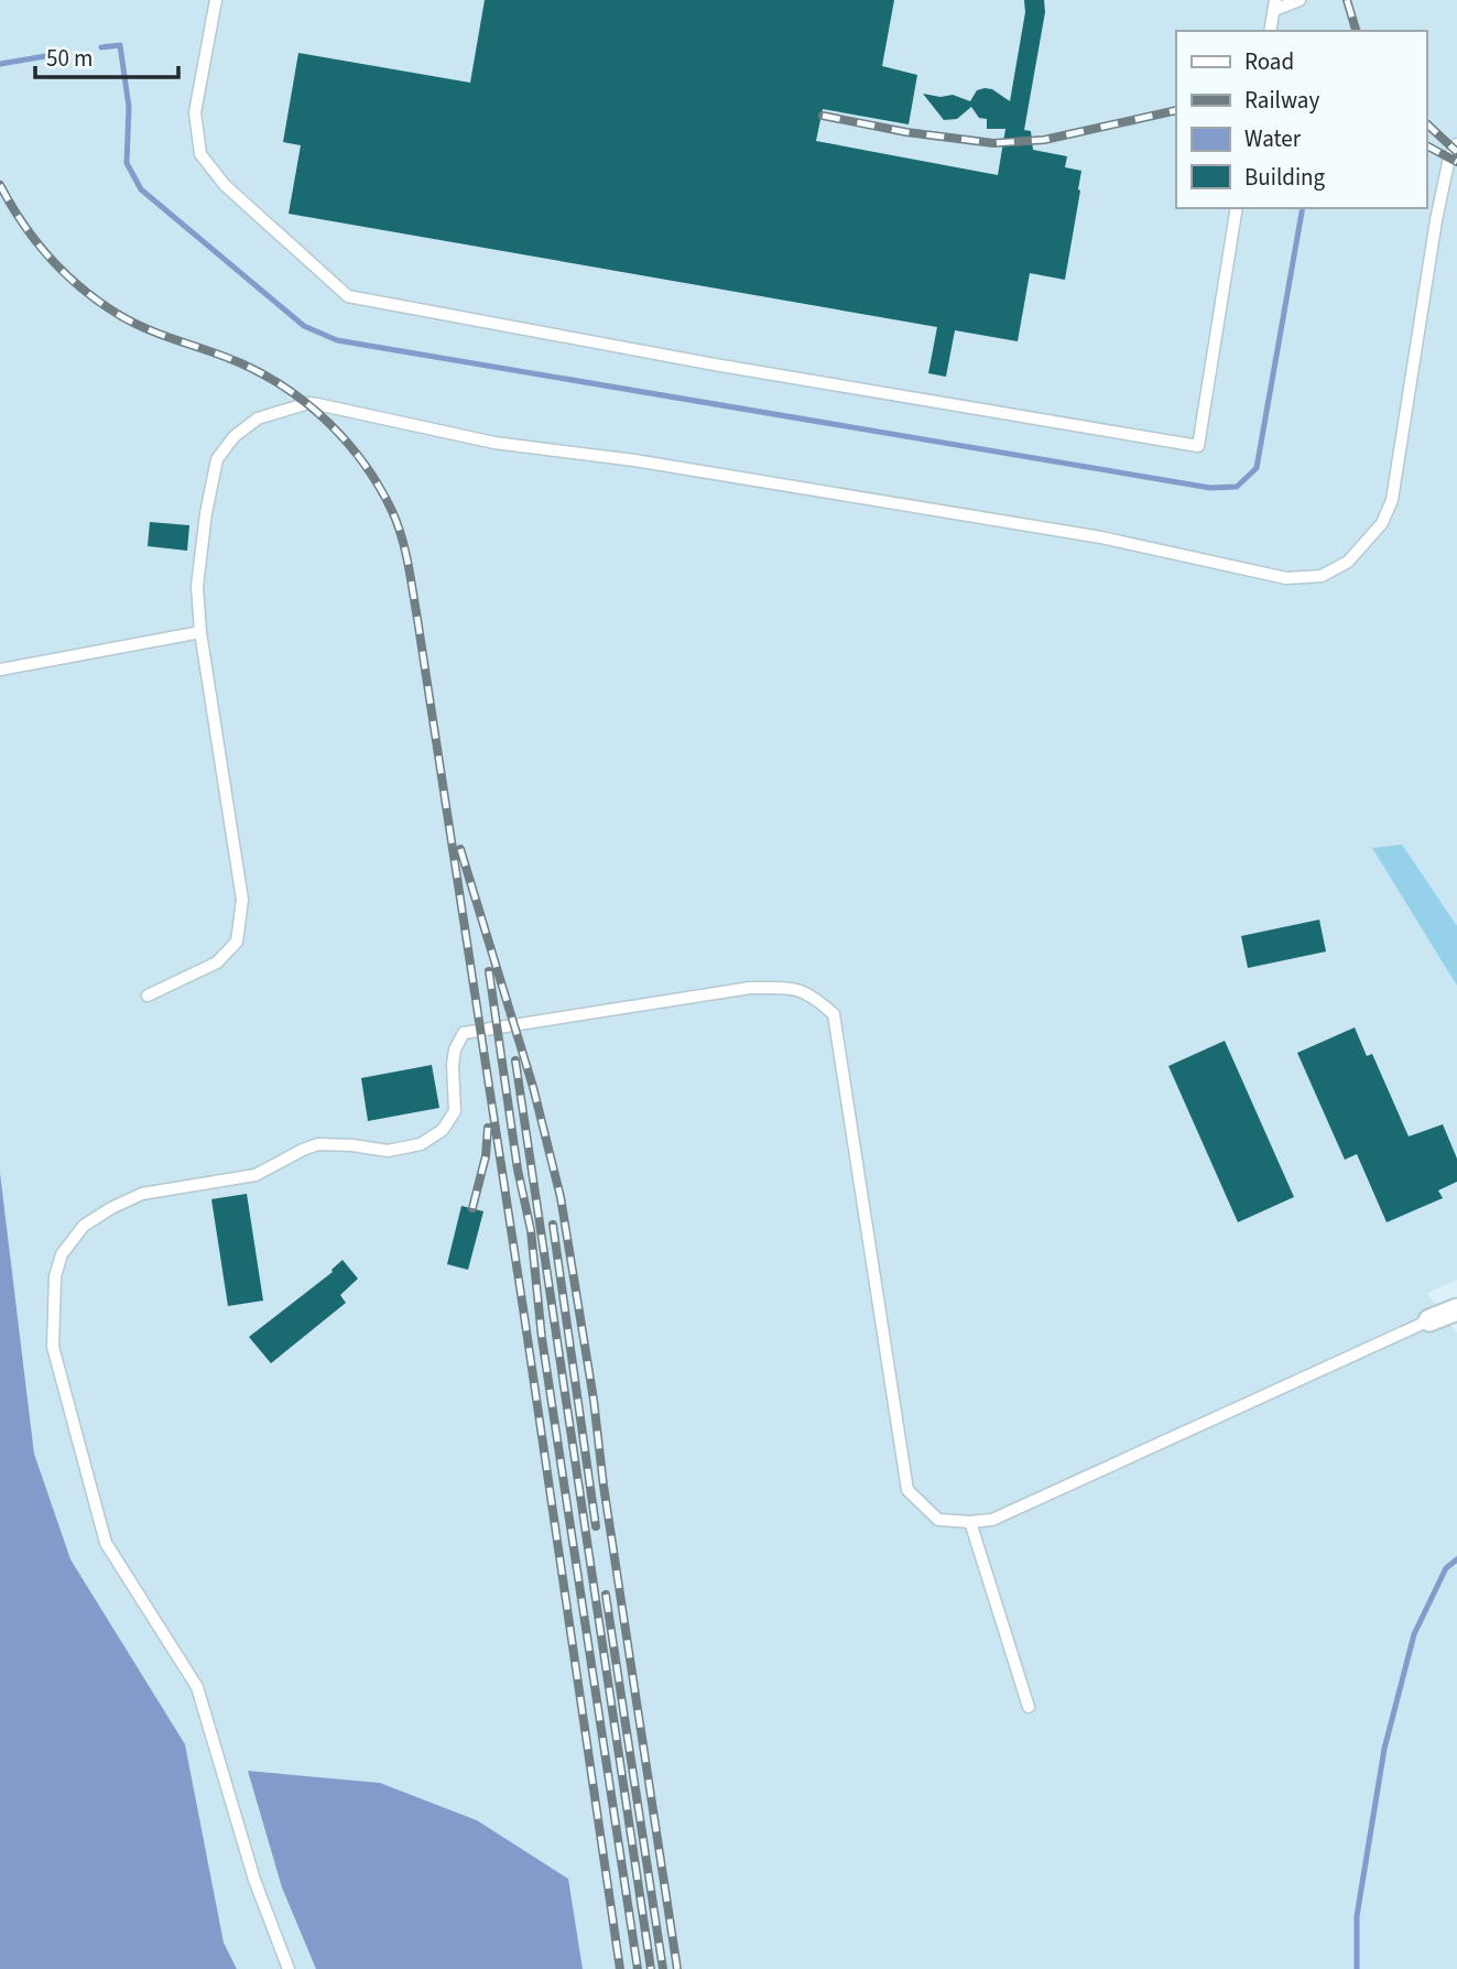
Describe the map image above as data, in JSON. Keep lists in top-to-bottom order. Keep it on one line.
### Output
{"legend":["Road","Railway","Water","Building"],"scale_bar":"50 m"}
